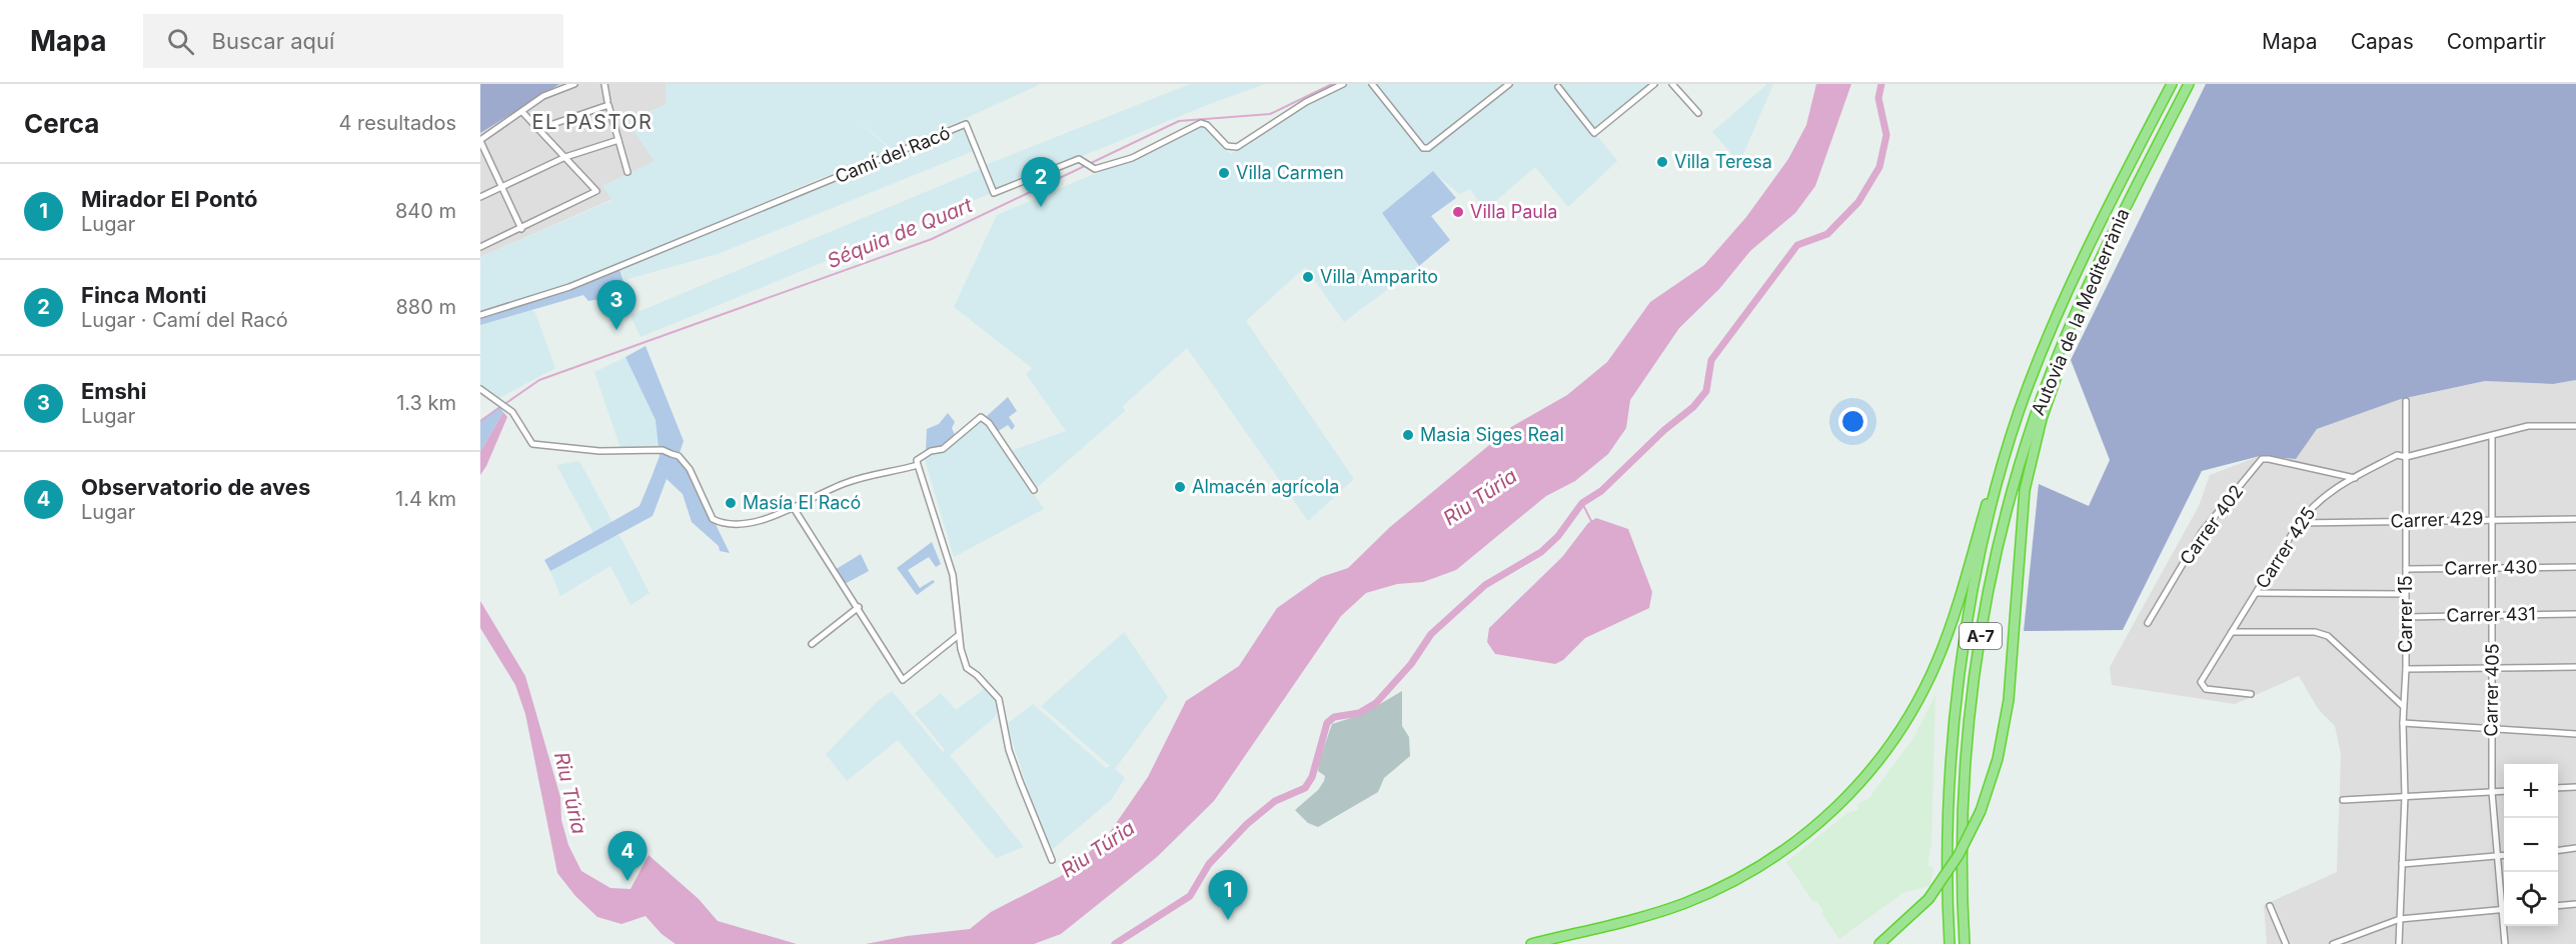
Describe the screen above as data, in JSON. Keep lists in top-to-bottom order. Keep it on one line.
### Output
{"streets":{"highway":["Autovia de la Mediterrània","A-7"],"street":["Camí del Racó","Carrer 429","Carrer 402","Carrer 425","Carrer 430","Carrer 15","Carrer 431","Carrer 405"]},"crossings":[["Carrer 429","Carrer 425"],["Carrer 429","Carrer 15"],["Carrer 429","Carrer 405"],["Carrer 402","Carrer 425"],["Carrer 425","Carrer 15"],["Carrer 430","Carrer 15"],["Carrer 430","Carrer 405"],["Carrer 15","Carrer 431"],["Carrer 431","Carrer 405"]],"districts":["EL PASTOR"],"water":["Séquia de Quart","Riu Túria"],"places":["Villa Teresa","Villa Carmen","Villa Paula","Villa Amparito","Masia Siges Real","Almacén agrícola","Masía El Racó"],"page":{"header":"Mapa","search":"Buscar aquí","nav":["Mapa","Capas","Compartir"],"heading":["Cerca","4 resultados"],"pins":["2","3","4","1"],"list":[{"mark":"1","name":"Mirador El Pontó","note":"Lugar","value":"840 m"},{"mark":"2","name":"Finca Monti","note":"Lugar · Camí del Racó","value":"880 m"},{"mark":"3","name":"Emshi","note":"Lugar","value":"1.3 km"},{"mark":"4","name":"Observatorio de aves","note":"Lugar","value":"1.4 km"}],"map_buttons":["+","−"]}}
